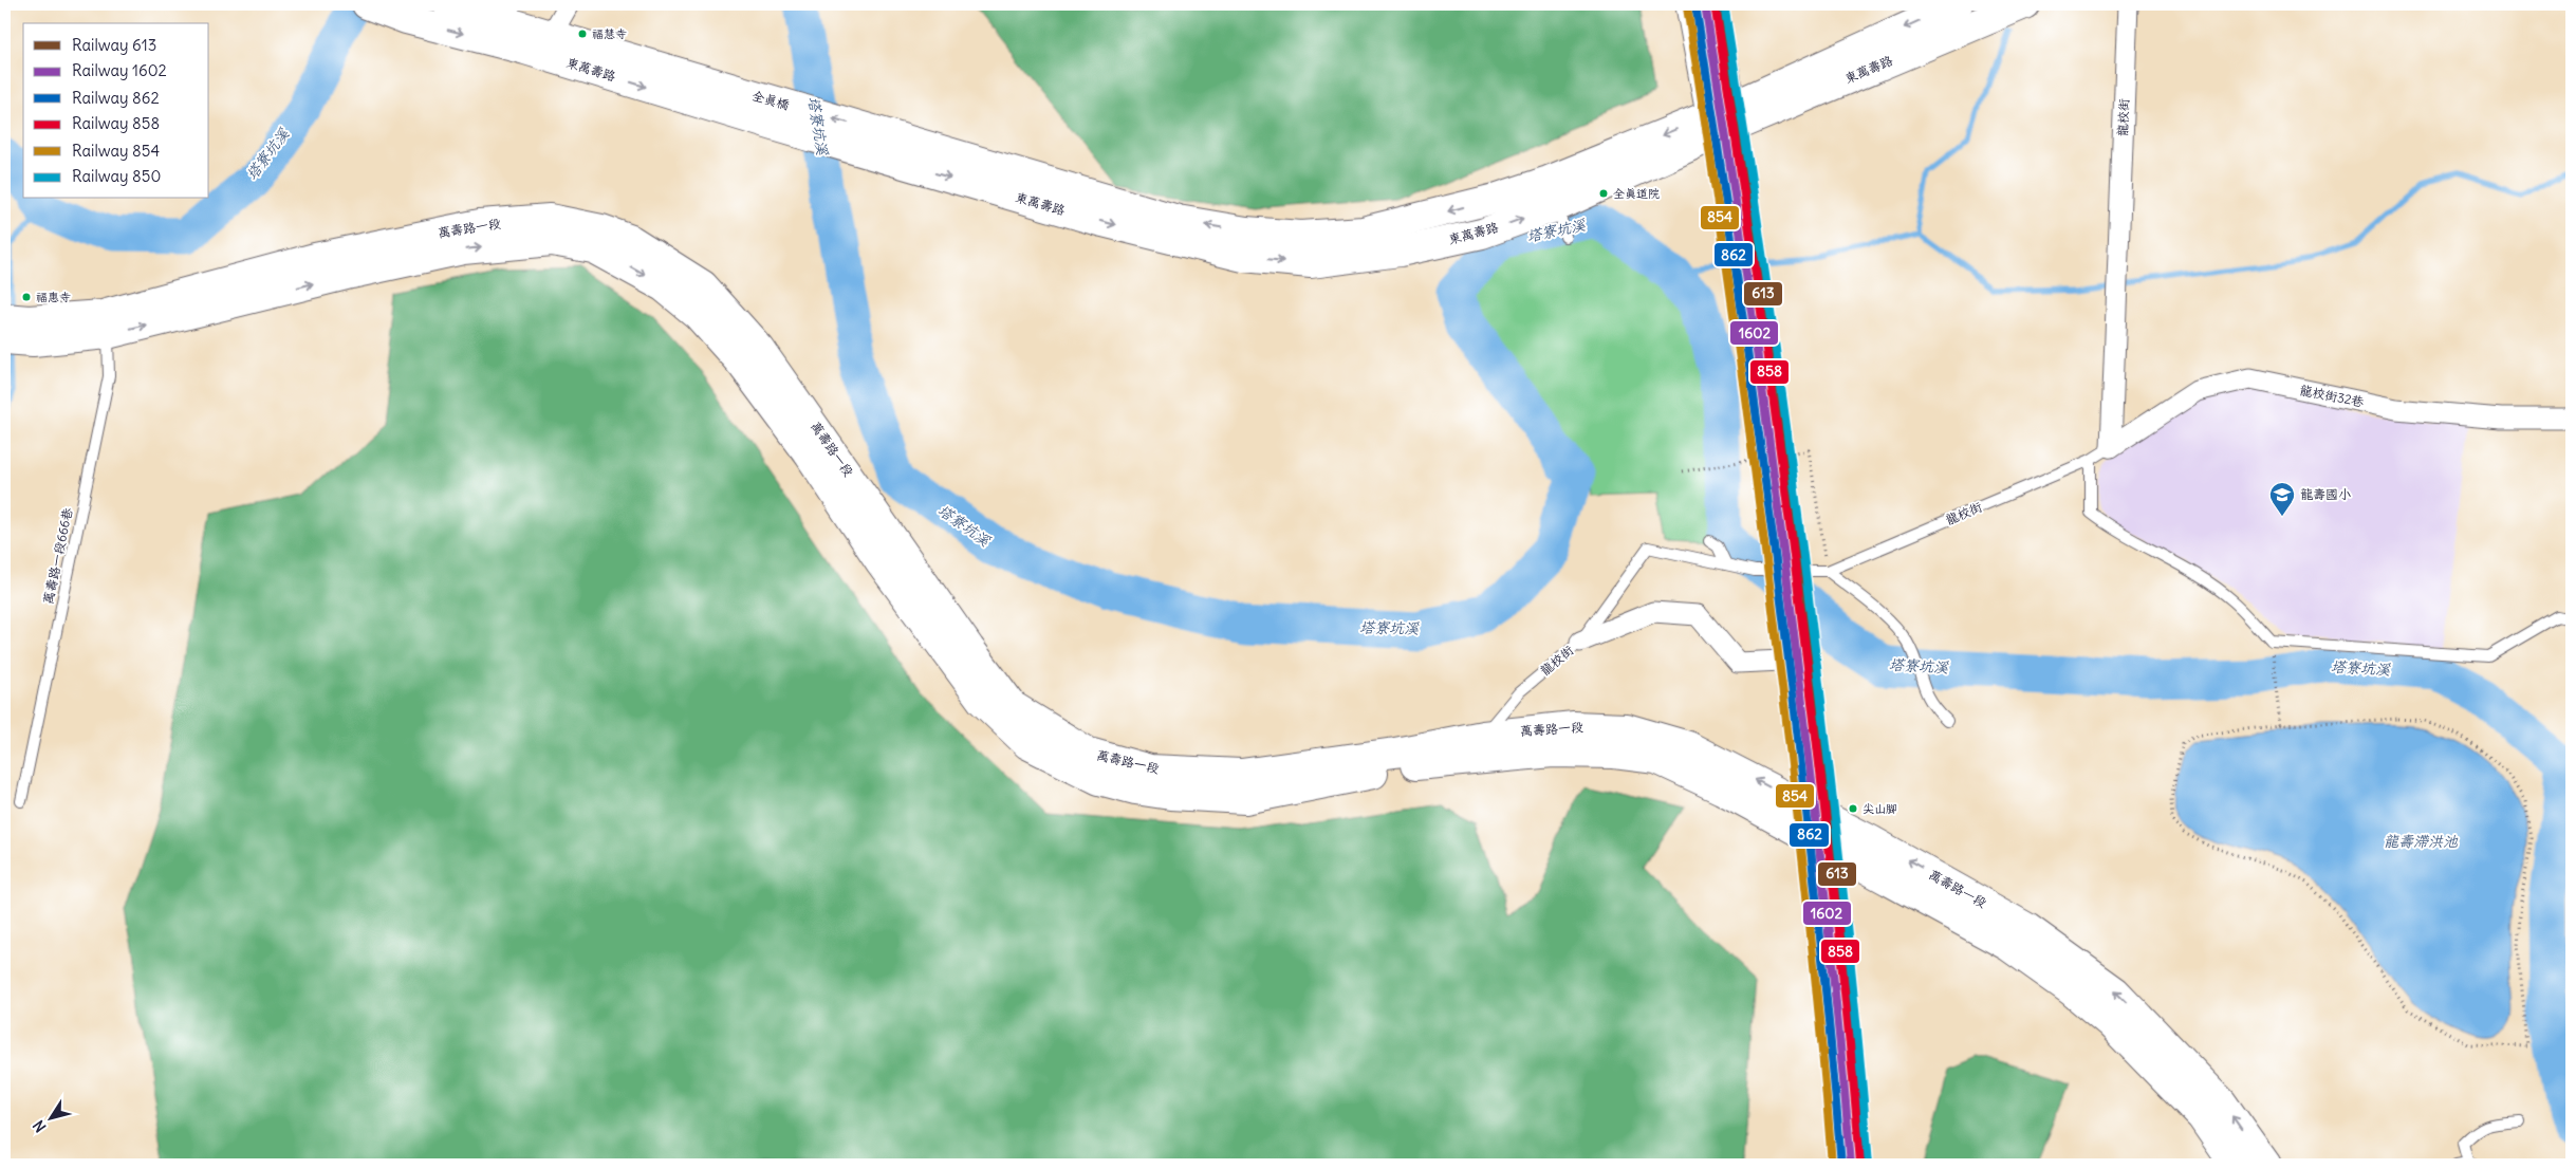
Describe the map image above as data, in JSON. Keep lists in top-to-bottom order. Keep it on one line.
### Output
{"streets":{"main road":["東萬壽路","全真橋","萬壽路一段"],"street":["龍校街","龍校街32巷"],"lane":["萬壽路一段666巷"]},"crossings":[["東萬壽路","全真橋"],["龍校街","萬壽路一段"],["龍校街","龍校街32巷"],["萬壽路一段","萬壽路一段666巷"]],"water":["塔寮坑溪","龍壽滯洪池"],"places":{"other":["福慧寺","全真道院","福惠寺","尖山腳"],"school or university":["龍壽國小"]},"lines":["rail line 613","rail line 1602","rail line 858","rail line 850","rail line 862","rail line 854"],"legend":["Railway 613","Railway 1602","Railway 862","Railway 858","Railway 854","Railway 850"],"north":"bottom left"}
